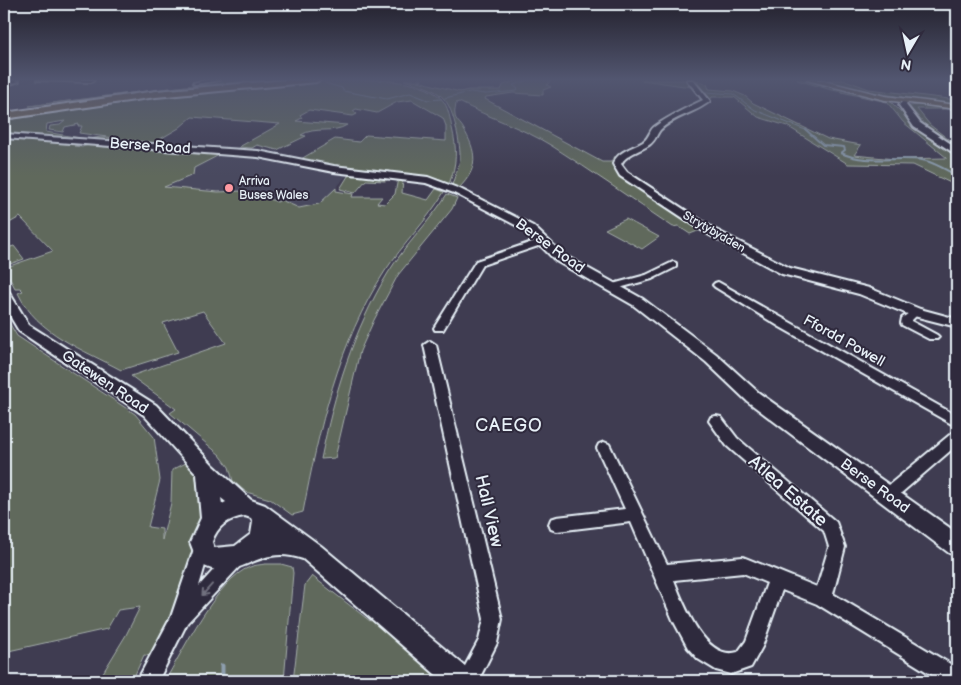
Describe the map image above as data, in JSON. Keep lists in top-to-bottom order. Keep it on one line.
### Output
{"streets":{"main road":["Berse Road","Strytybydden","Gatewen Road"],"street":["Ffordd Powell","Atlea Estate","Hall View"]},"districts":["CAEGO"],"places":["Arriva Buses Wales"],"north":"bottom"}
